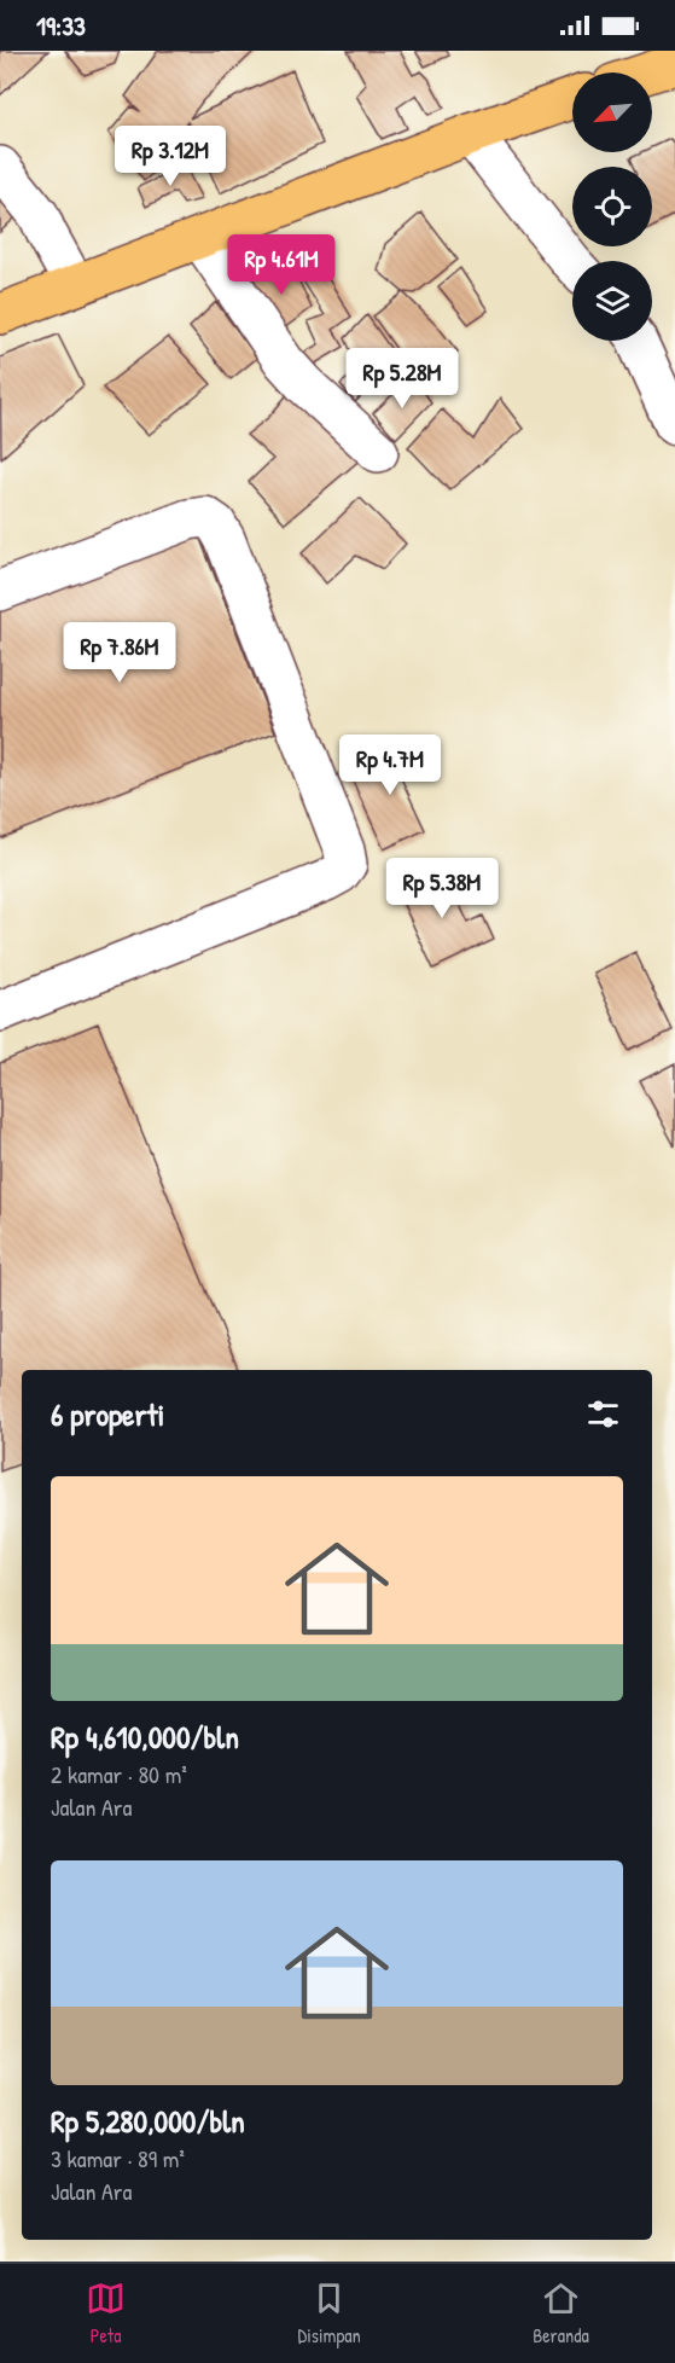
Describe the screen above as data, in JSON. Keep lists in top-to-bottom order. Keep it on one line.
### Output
{"north":"bottom left","page":{"status":"19:33","price":["Rp 3.12M","Rp 4.61M","Rp 5.28M","Rp 7.86M","Rp 4.7M","Rp 5.38M"],"heading":"6 properti","list":[{"name":"Rp 4,610,000/bln","note":"2 kamar · 80 m² · Jalan Ara"},{"name":"Rp 5,280,000/bln","note":"3 kamar · 89 m² · Jalan Ara"}],"tabs":["Peta","Disimpan","Beranda"]}}
